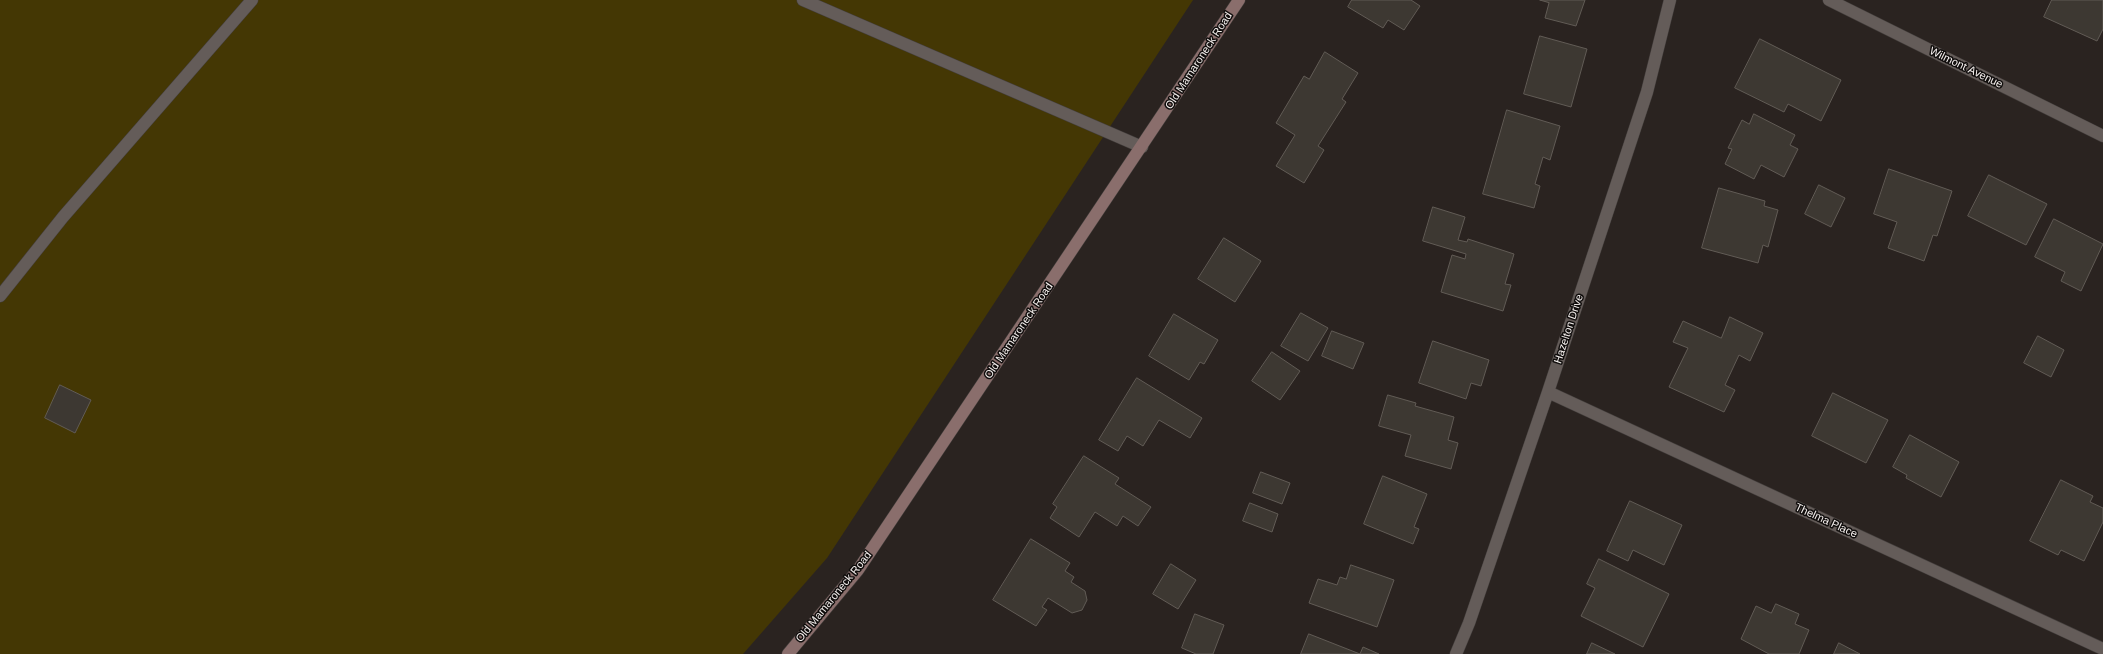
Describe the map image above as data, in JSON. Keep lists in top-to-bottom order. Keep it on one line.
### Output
{"streets":{"main road":["Old Mamaroneck Road"],"street":["Wilmont Avenue","Hazelton Drive","Thelma Place"]},"crossings":[["Hazelton Drive","Thelma Place"]]}
